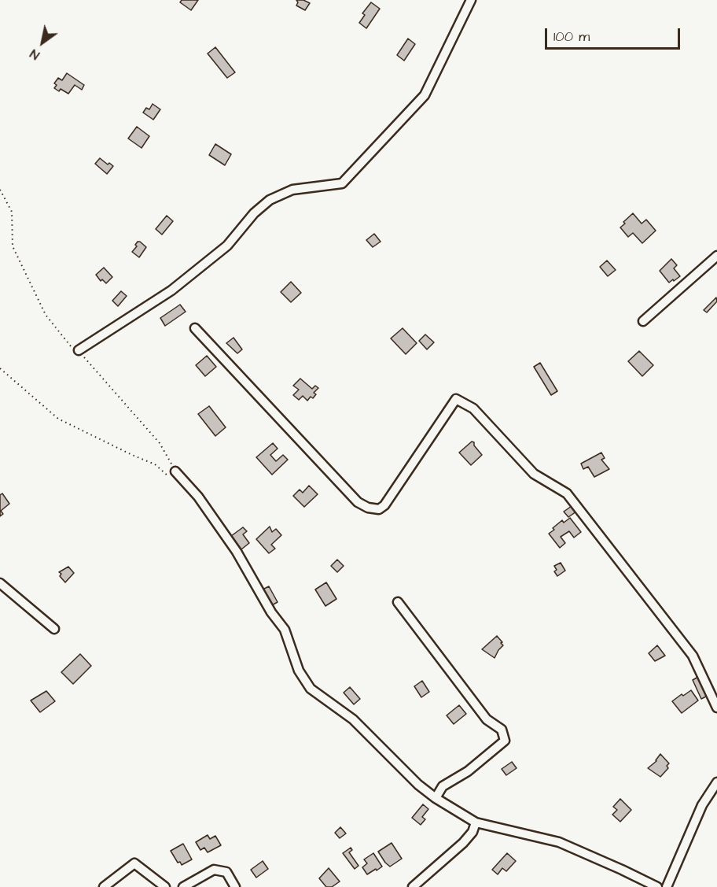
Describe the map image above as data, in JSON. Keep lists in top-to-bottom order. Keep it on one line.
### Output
{"scale_bar":"100 m","north":"bottom left"}
